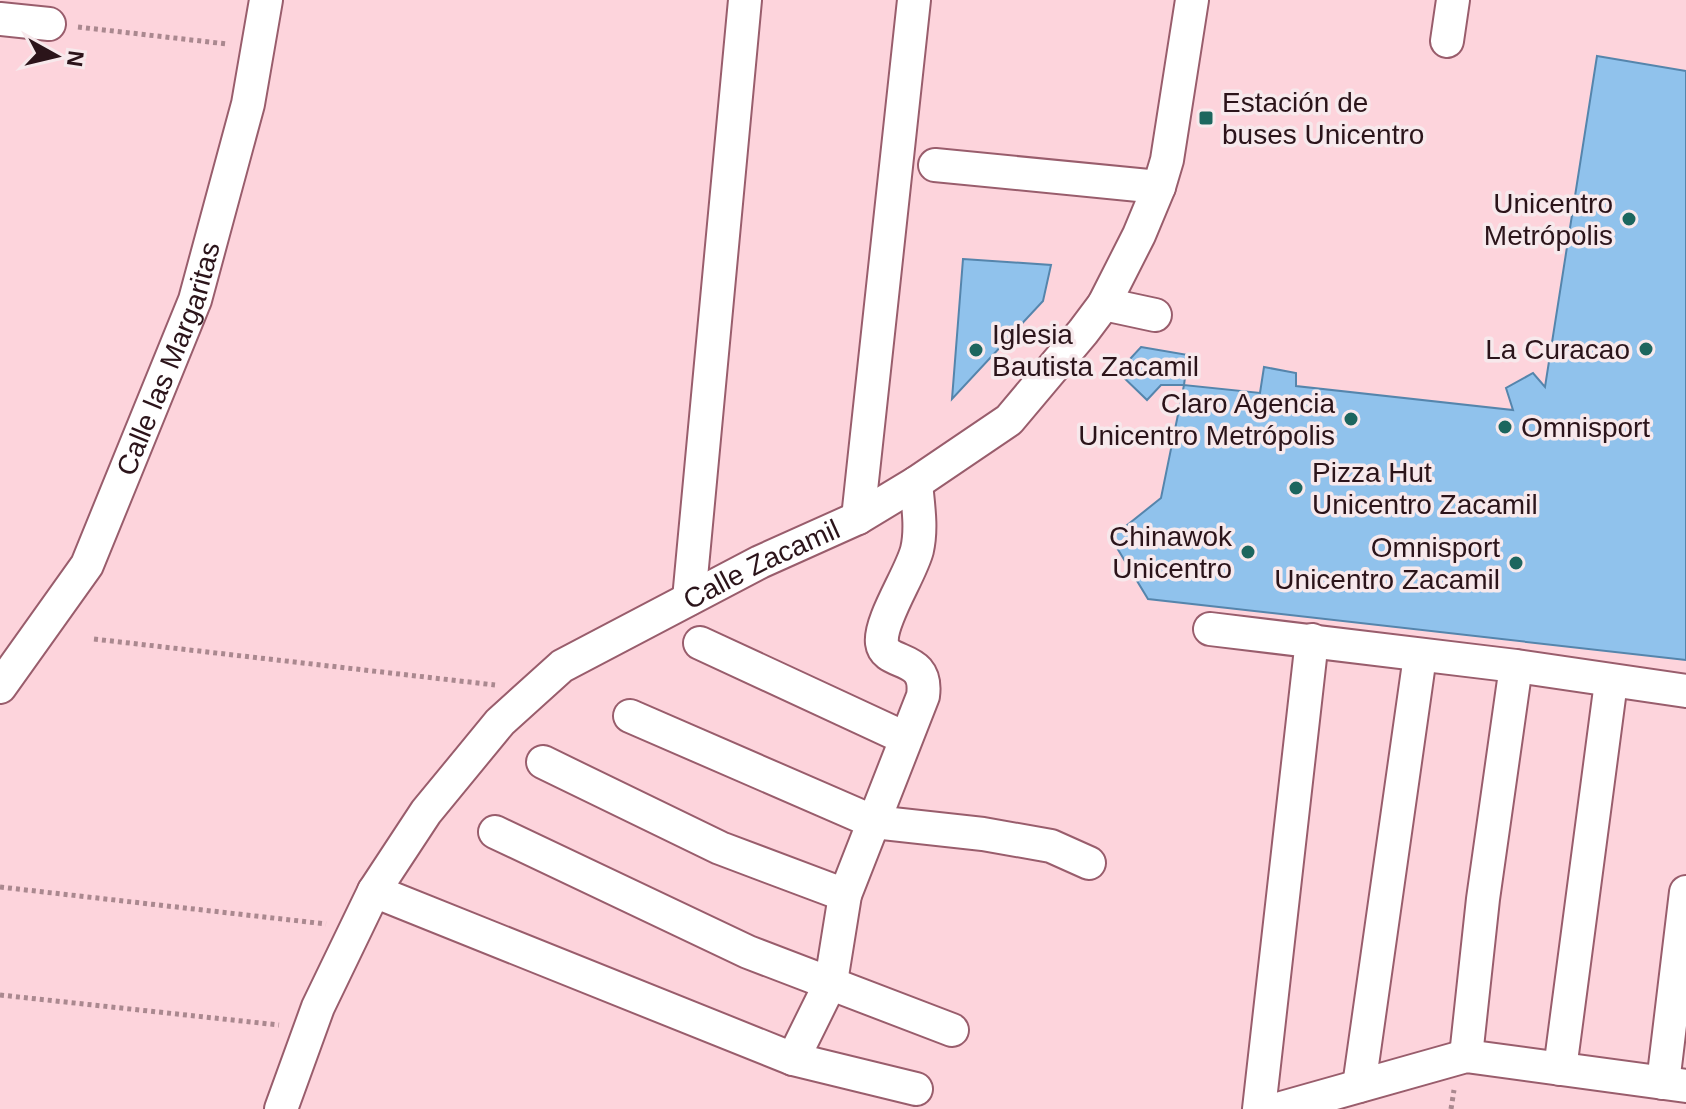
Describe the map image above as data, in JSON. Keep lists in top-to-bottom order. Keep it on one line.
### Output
{"streets":{"street":["Calle las Margaritas","Calle Zacamil"]},"places":{"transit":["Estación de buses Unicentro"],"other":["Unicentro Metrópolis","La Curacao","Iglesia Bautista Zacamil","Claro Agencia Unicentro Metrópolis","Omnisport","Pizza Hut Unicentro Zacamil","Chinawok Unicentro","Omnisport Unicentro Zacamil"]},"north":"right"}
